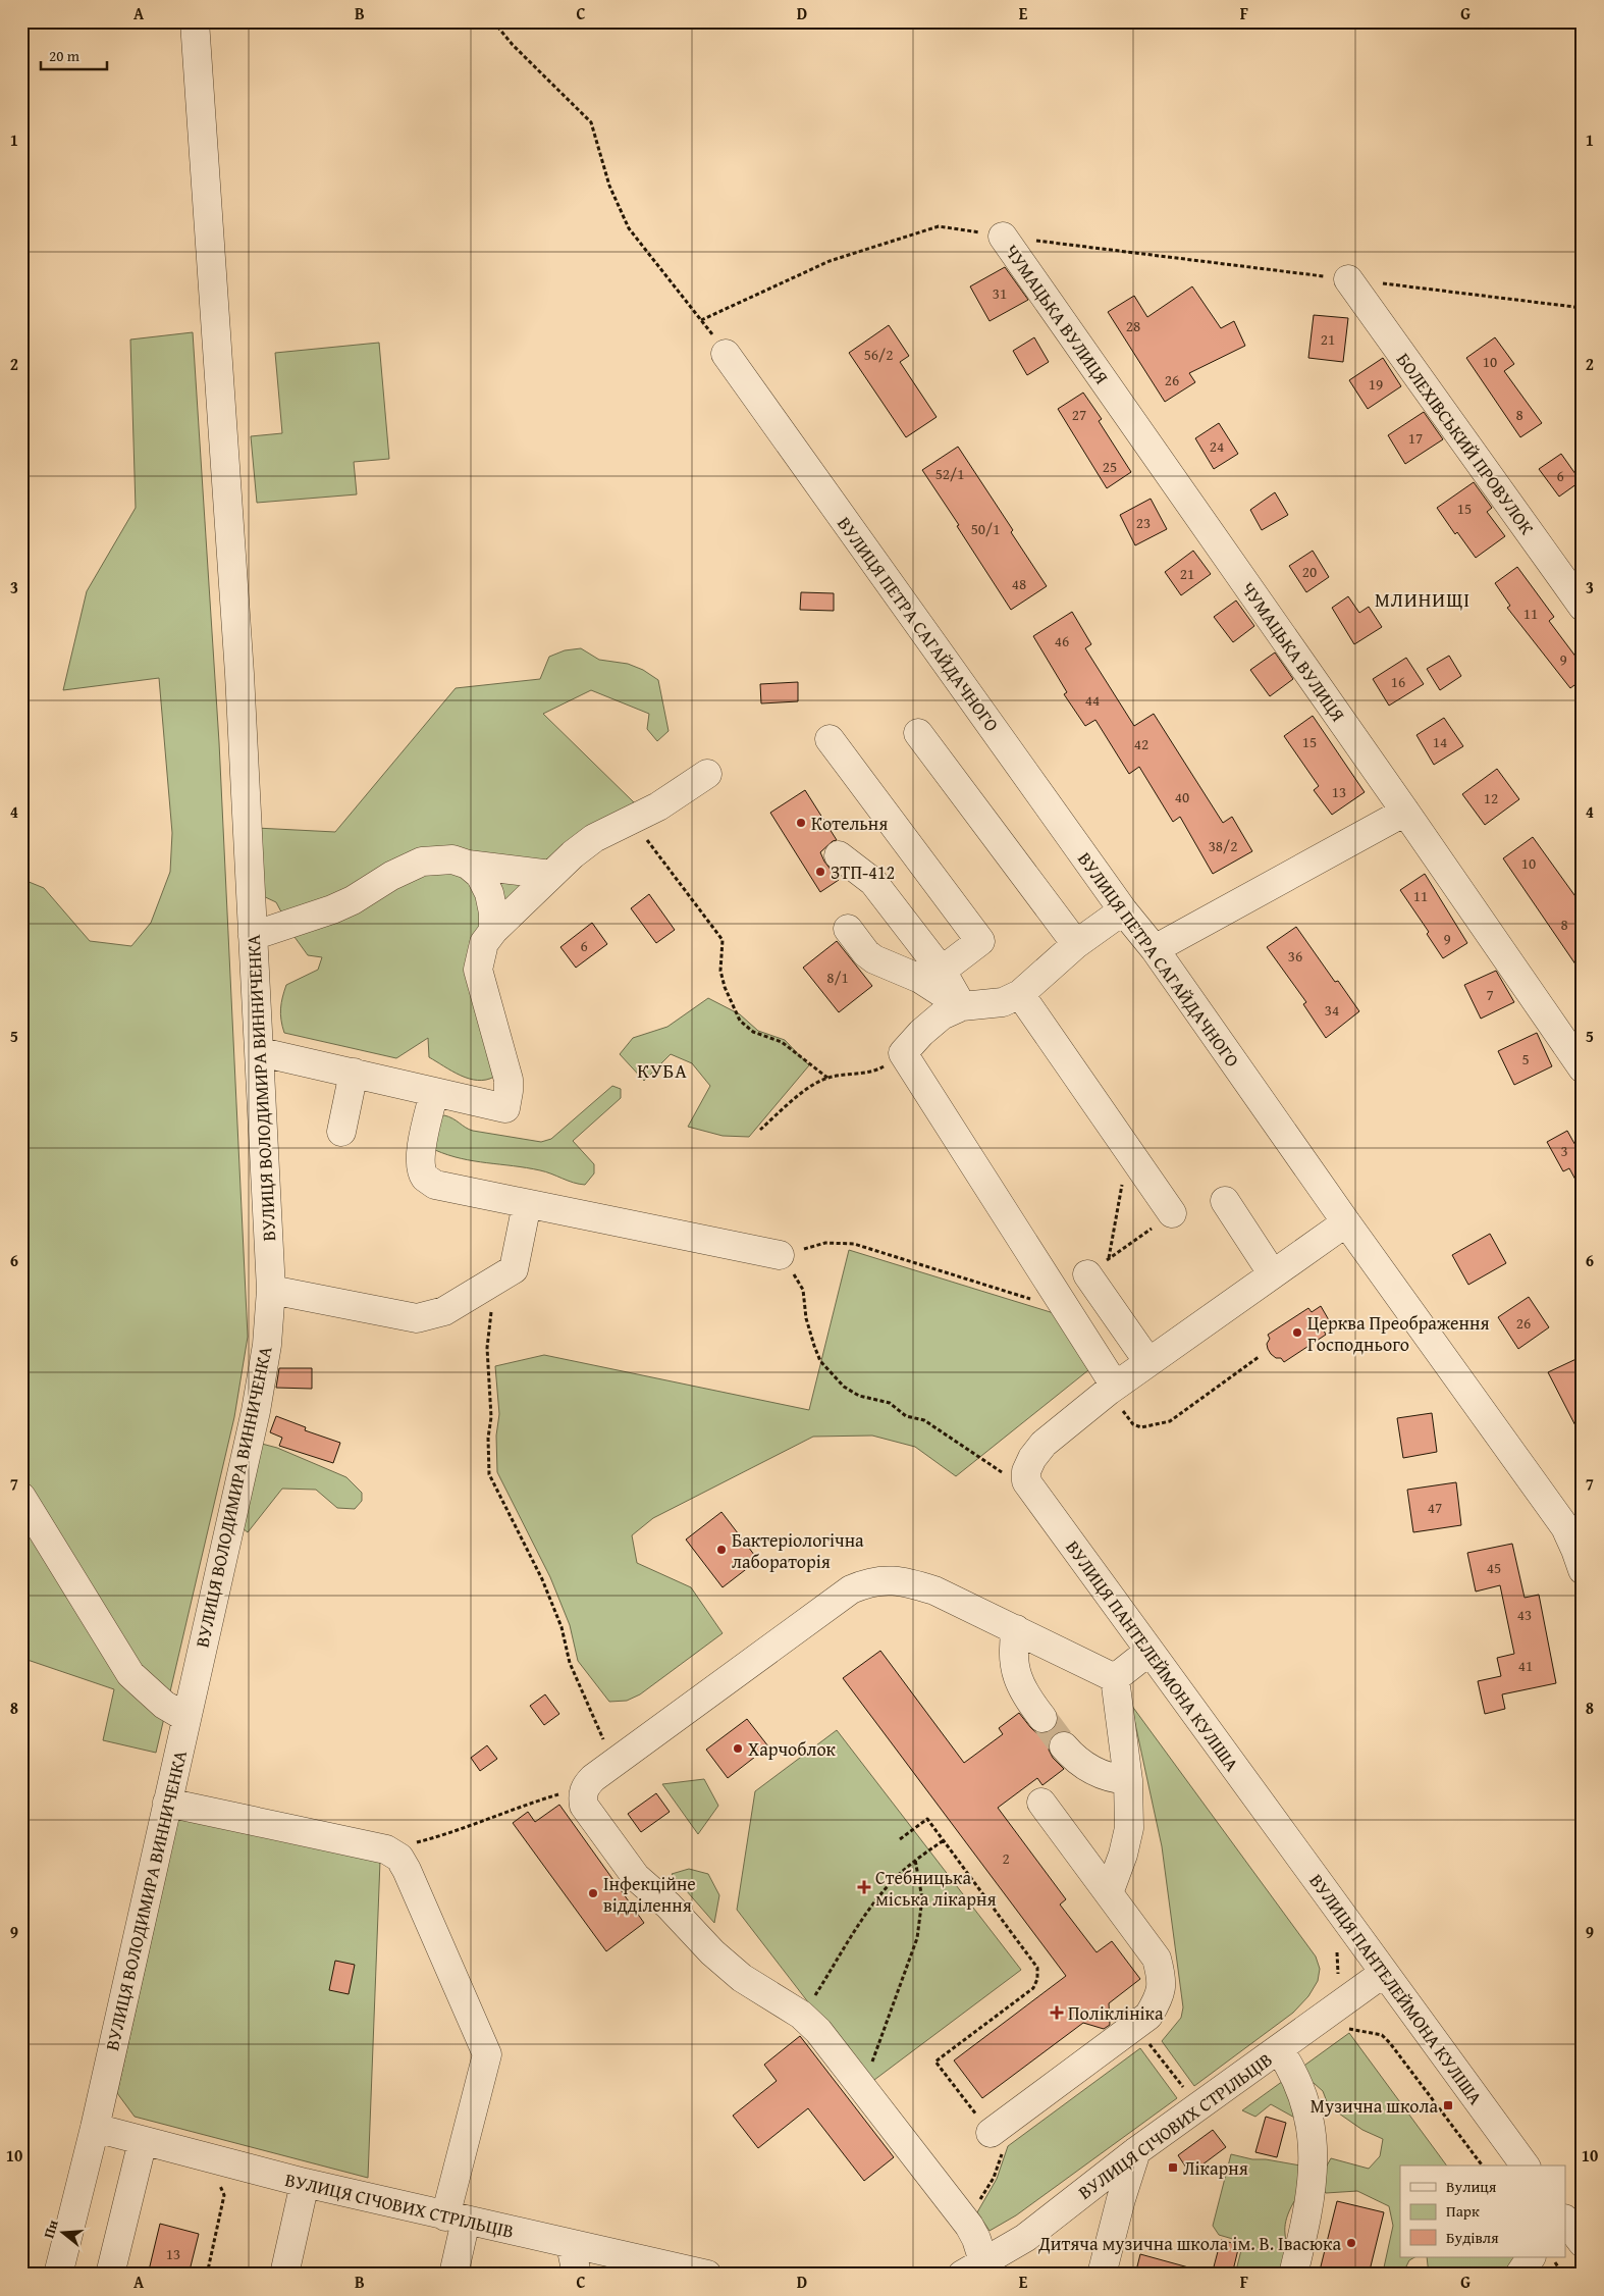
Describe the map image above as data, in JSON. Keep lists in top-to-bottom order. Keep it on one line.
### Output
{"streets":{"street":["ЧУМАЦЬКА ВУЛИЦЯ","БОЛЕХІВСЬКИЙ ПРОВУЛОК","ВУЛИЦЯ ПЕТРА САГАЙДАЧНОГО","ВУЛИЦЯ ВОЛОДИМИРА ВИННИЧЕНКА","ВУЛИЦЯ ПАНТЕЛЕЙМОНА КУЛІША","ВУЛИЦЯ СІЧОВИХ СТРІЛЬЦІВ"]},"crossings":[["ВУЛИЦЯ ВОЛОДИМИРА ВИННИЧЕНКА","ВУЛИЦЯ СІЧОВИХ СТРІЛЬЦІВ"],["ВУЛИЦЯ ПАНТЕЛЕЙМОНА КУЛІША","ВУЛИЦЯ СІЧОВИХ СТРІЛЬЦІВ"]],"districts":["МЛИНИЩІ","КУБА"],"places":{"other":["Котельня","ЗТП-412","Церква Преображення Господнього","Бактеріологічна лабораторія","Харчоблок","Інфекційне відділення","Дитяча музична школа ім. В. Івасюка"],"health":["Стебницька міська лікарня","Поліклініка"],"transit":["Музична школа","Лікарня"]},"house_numbers":["31","28","21","56/2","10","26","19","27","8","17","24","25","52/1","6","15","23","50/1","20","21","48","11","46","9","16","44","15","14","42","13","40","12","38/2","10","11","8","9","6","36","8/1","7","34","5","3","26","47","45","43","41","2","13"],"legend":["Вулиця","Парк","Будівля"],"scale_bar":"20 m","north":"left","grid":{"columns":["A","B","C","D","E","F","G"],"rows":["1","2","3","4","5","6","7","8","9","10"]}}
